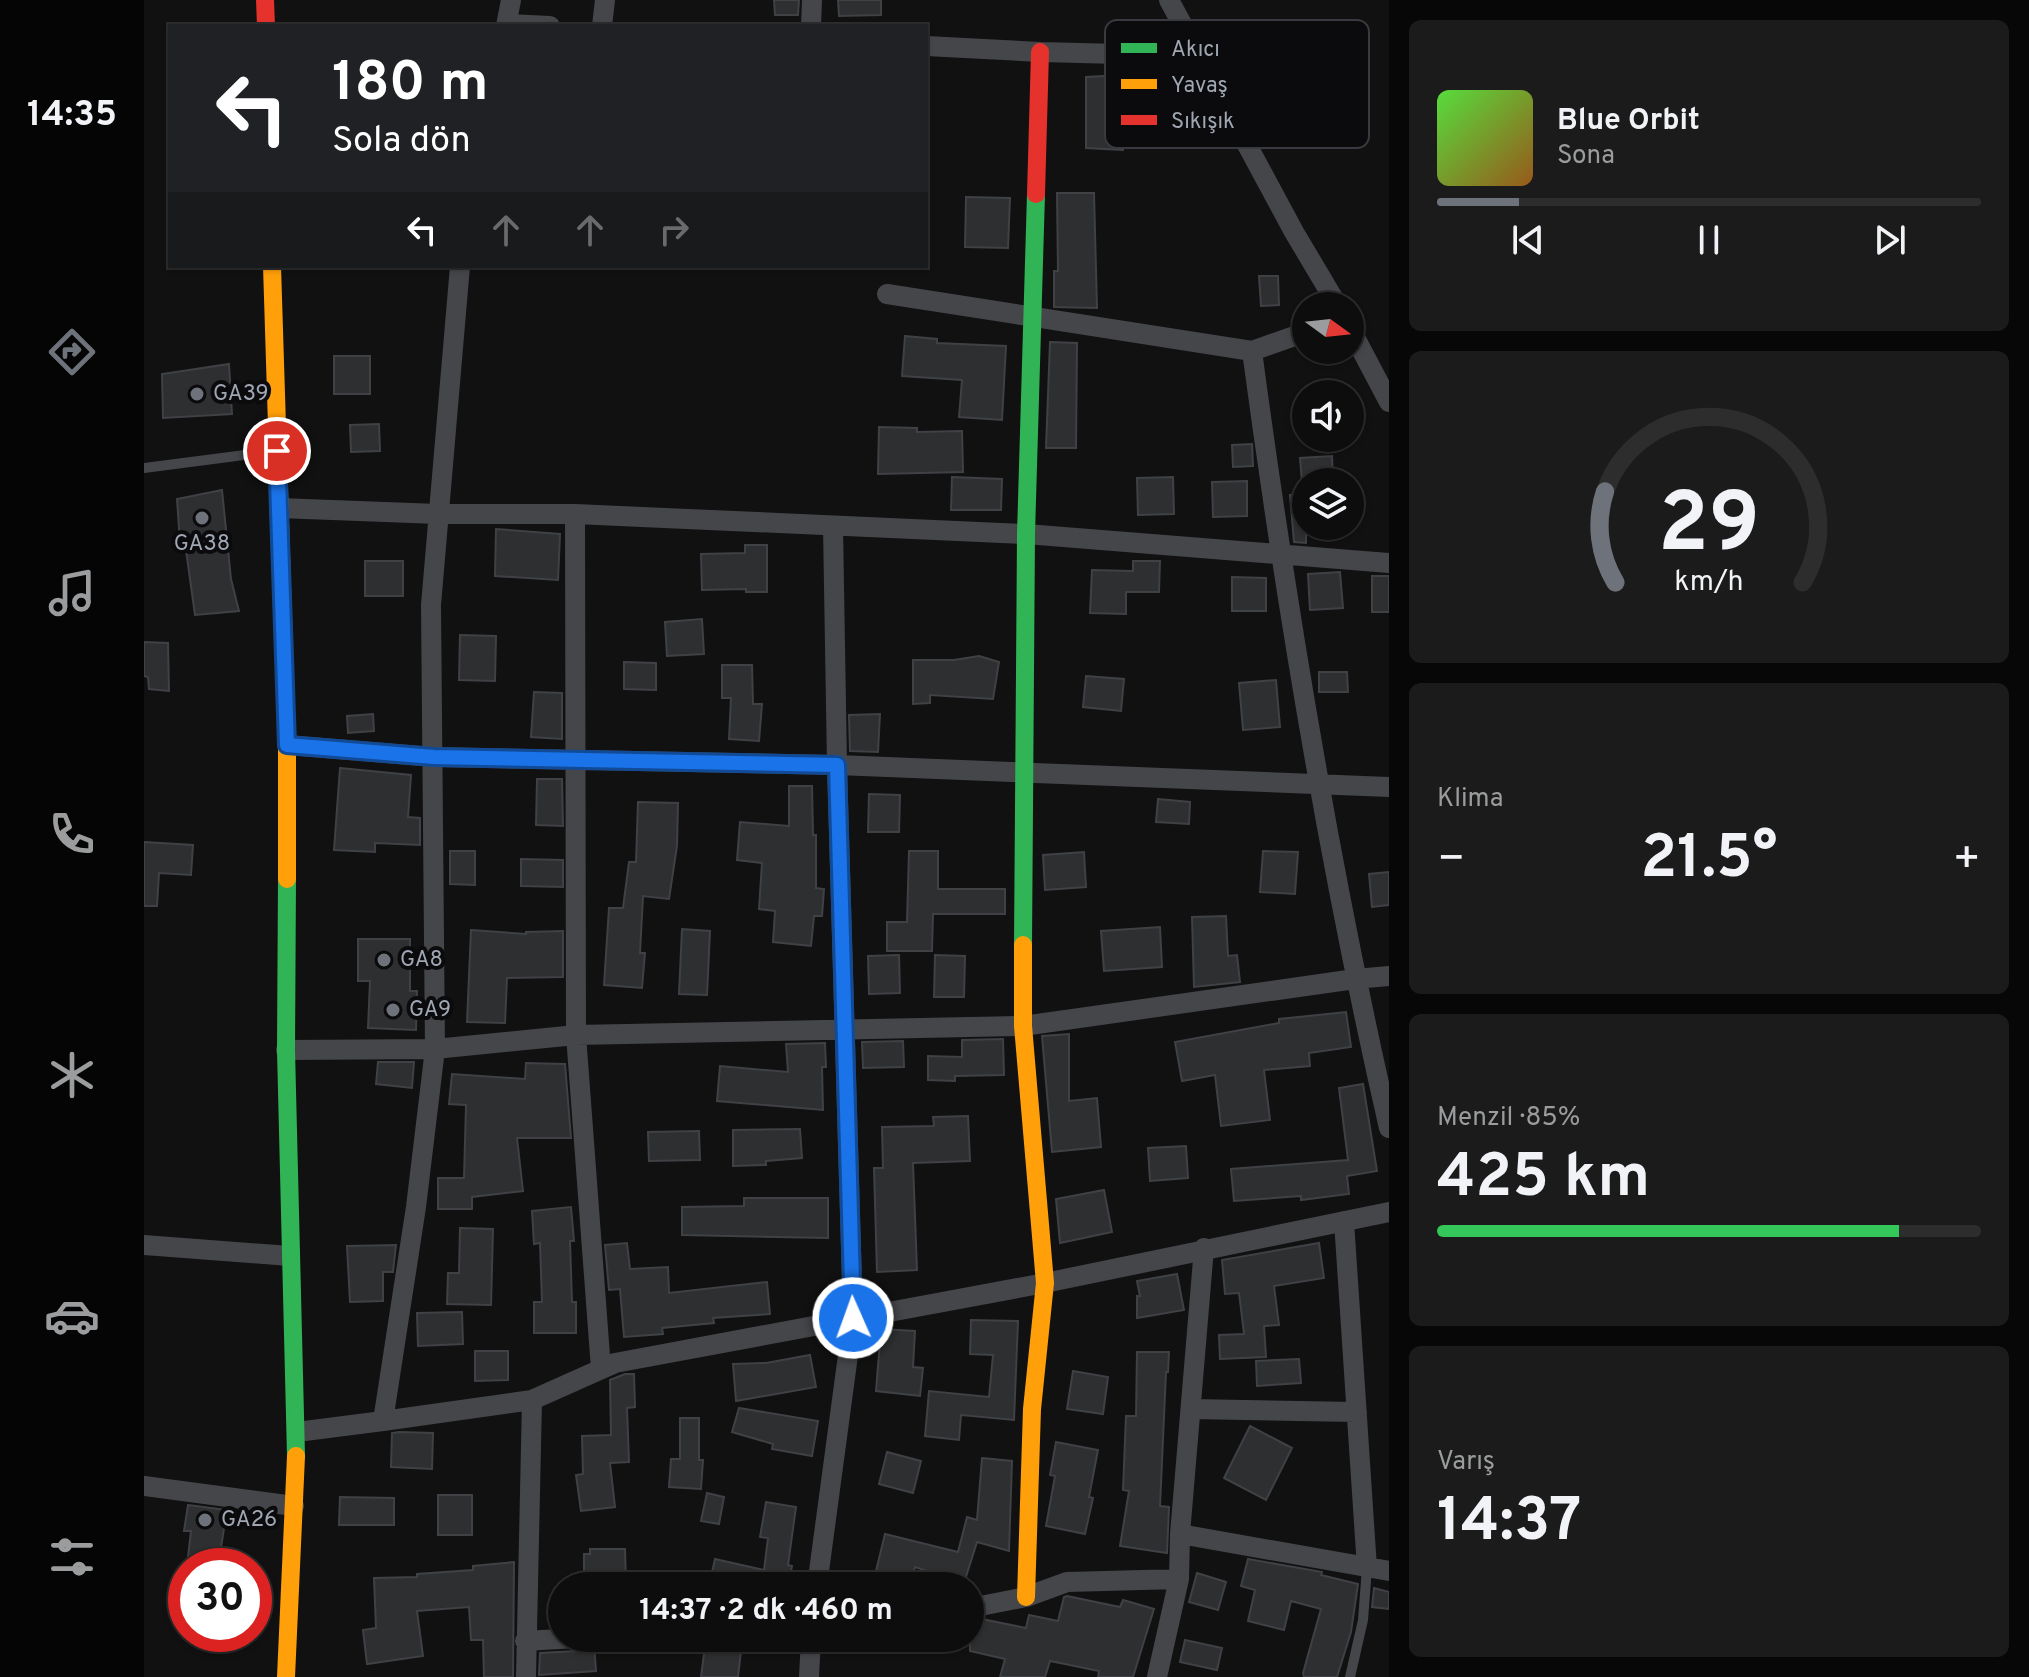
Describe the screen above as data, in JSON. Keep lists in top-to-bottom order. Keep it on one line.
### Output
{"places":["GA39","GA38","GA8","GA9","GA26"],"legend":["Akıcı","Yavaş","Sıkışık"],"north":"right","page":{"tabs":"14:35","turn":["180 m","Sola dön"],"song":["Blue Orbit","Sona"],"tile":["Klima",["Menzil · 85%","425 km"],["Varış","14:37"]],"heat":["−","21.5°","+"],"limit":"30","trip":"14:37 · 2 dk · 460 m","gauge":["29","km/h"]}}
